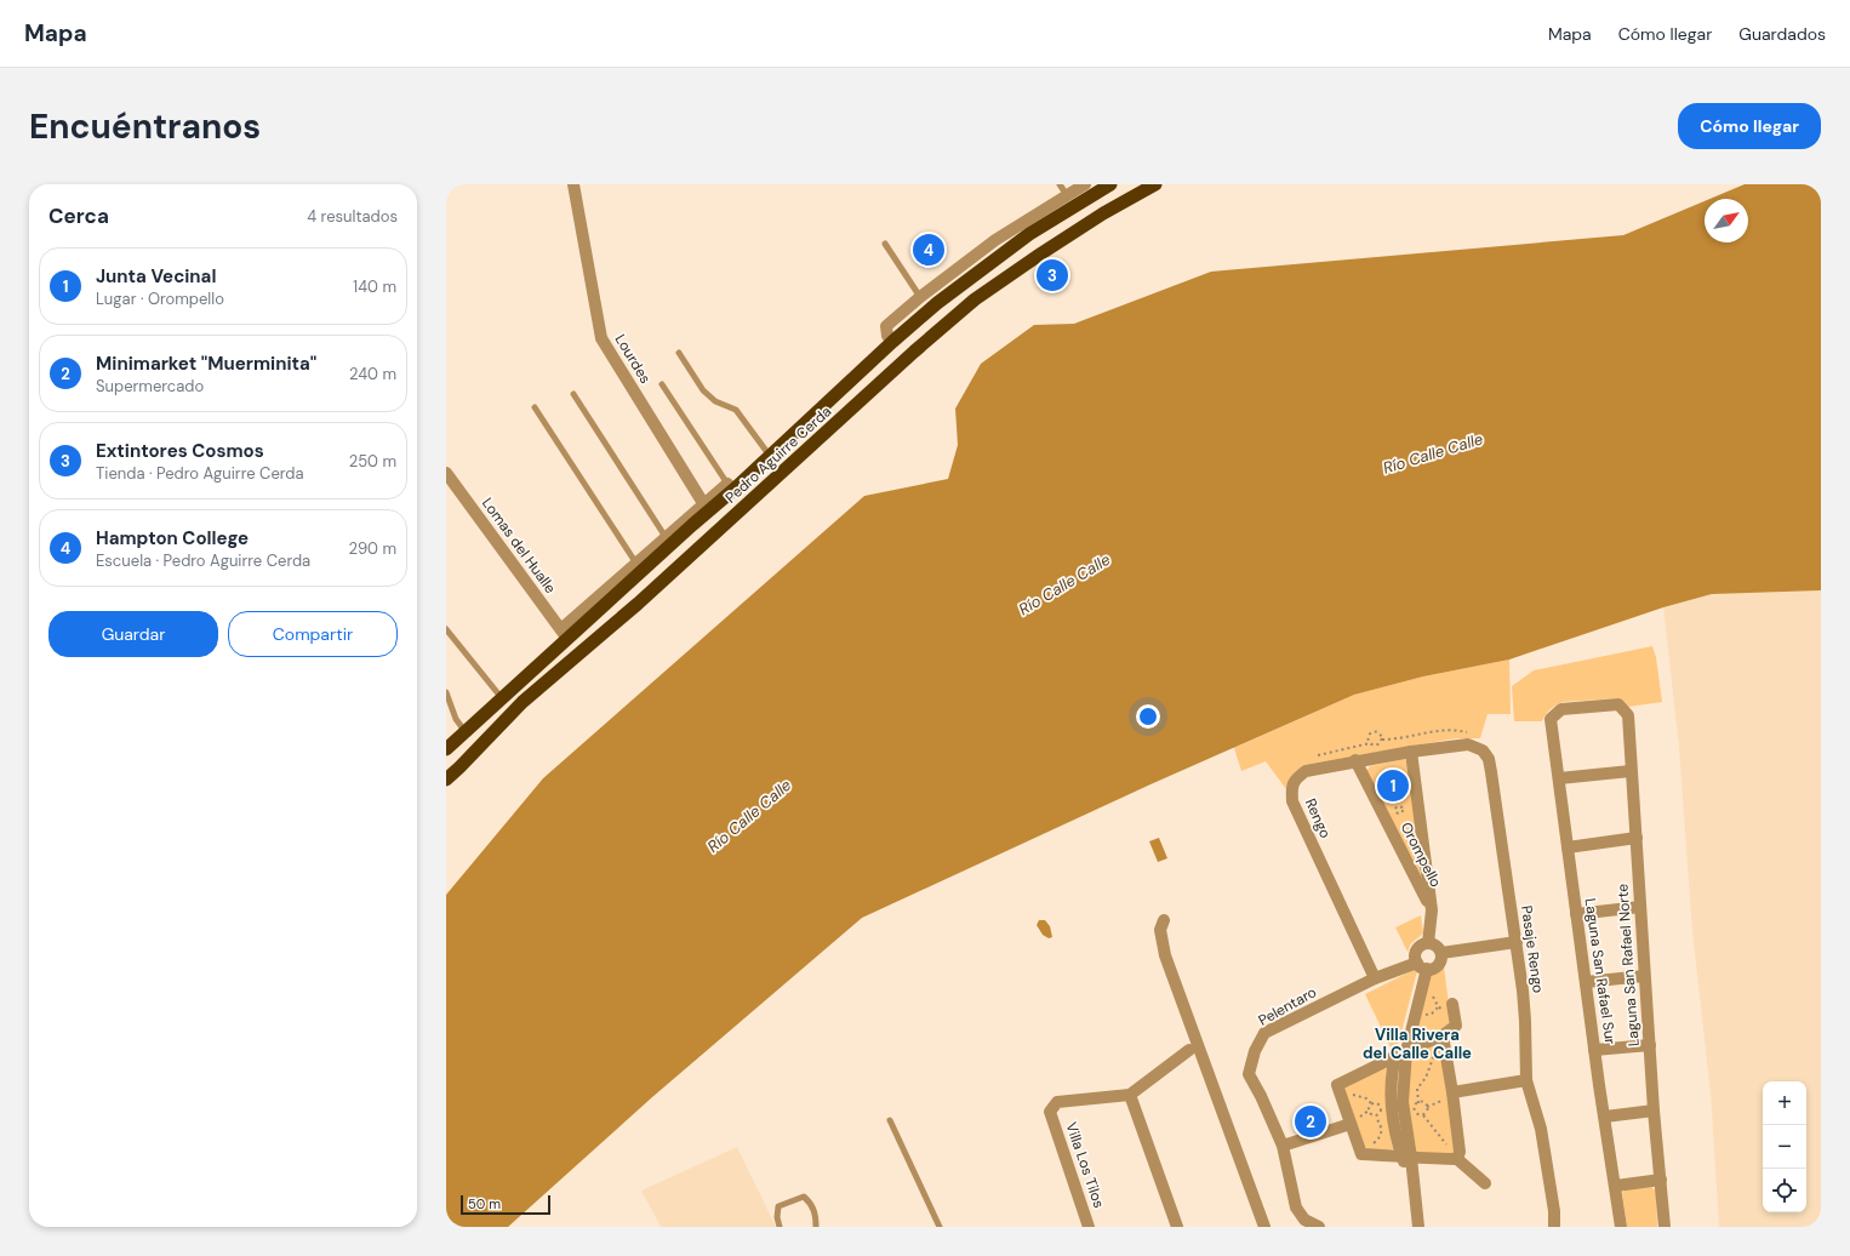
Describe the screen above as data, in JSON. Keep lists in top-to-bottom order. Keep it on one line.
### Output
{"streets":{"highway":["Pedro Aguirre Cerda"],"street":["Lourdes","Lomas del Hualle","Rengo","Orompello","Pasaje Rengo","Laguna San Rafael Norte","Laguna San Rafael Sur","Pelentaro","Villa Los Tilos"]},"crossings":[["Pedro Aguirre Cerda","Lomas del Hualle"],["Rengo","Orompello"],["Rengo","Pasaje Rengo"],["Rengo","Pelentaro"],["Orompello","Pasaje Rengo"],["Orompello","Pelentaro"],["Laguna San Rafael Norte","Laguna San Rafael Sur"]],"districts":["Villa Rivera del Calle Calle"],"water":["Río Calle Calle"],"scale_bar":"50 m","north":"top right","page":{"header":"Mapa","nav":["Mapa","Cómo llegar","Guardados"],"buttons":["Cómo llegar",["Guardar","Compartir"]],"title":"Encuéntranos","heading":["Cerca","4 resultados"],"pins":["4","3","1","2"],"list":[{"mark":"1","name":"Junta Vecinal","note":"Lugar · Orompello","value":"140 m"},{"mark":"2","name":"Minimarket \"Muerminita\"","note":"Supermercado","value":"240 m"},{"mark":"3","name":"Extintores Cosmos","note":"Tienda · Pedro Aguirre Cerda","value":"250 m"},{"mark":"4","name":"Hampton College","note":"Escuela · Pedro Aguirre Cerda","value":"290 m"}],"map_buttons":["+","−"],"scale":"50 m"}}
